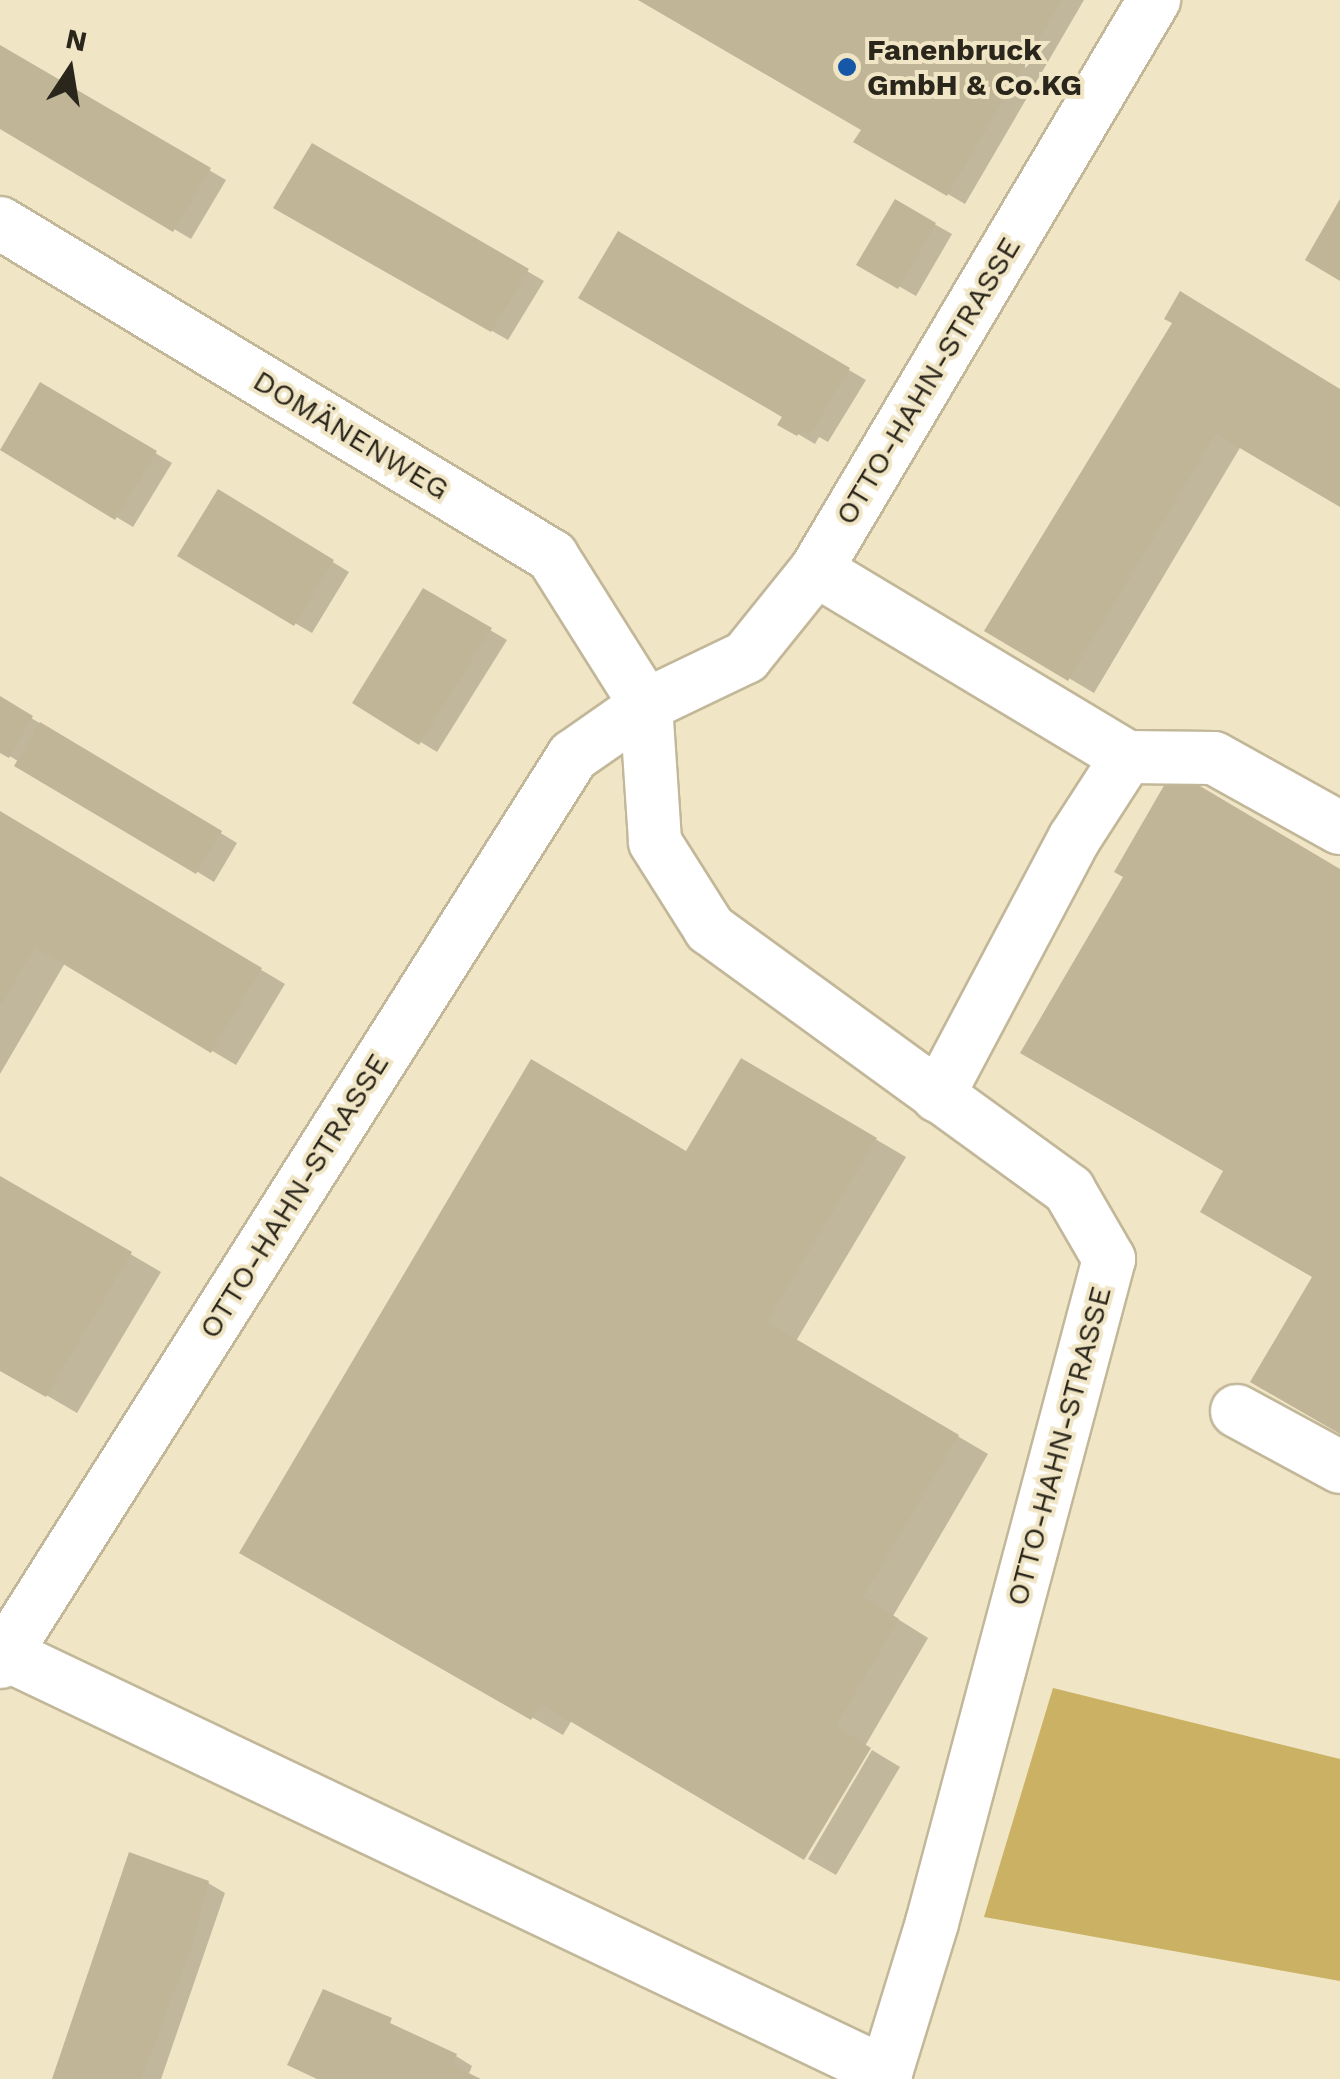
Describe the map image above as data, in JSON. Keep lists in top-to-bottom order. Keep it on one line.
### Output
{"streets":{"street":["OTTO-HAHN-STRASSE","DOMÄNENWEG"]},"crossings":[["OTTO-HAHN-STRASSE","DOMÄNENWEG"]],"places":["Fanenbruck GmbH & Co.KG"],"north":"top"}
